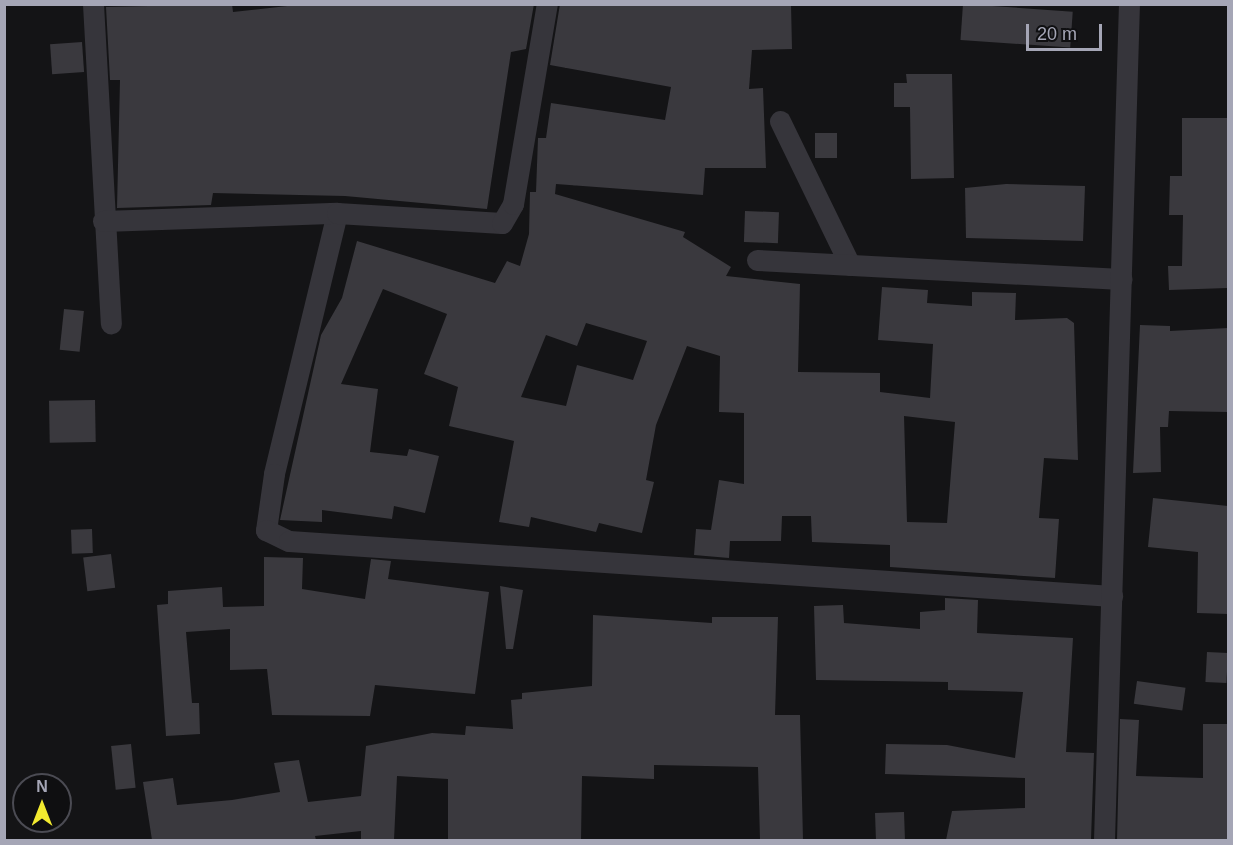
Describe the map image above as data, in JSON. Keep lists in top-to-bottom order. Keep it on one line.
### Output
{"scale_bar":"20 m","north":"top"}
